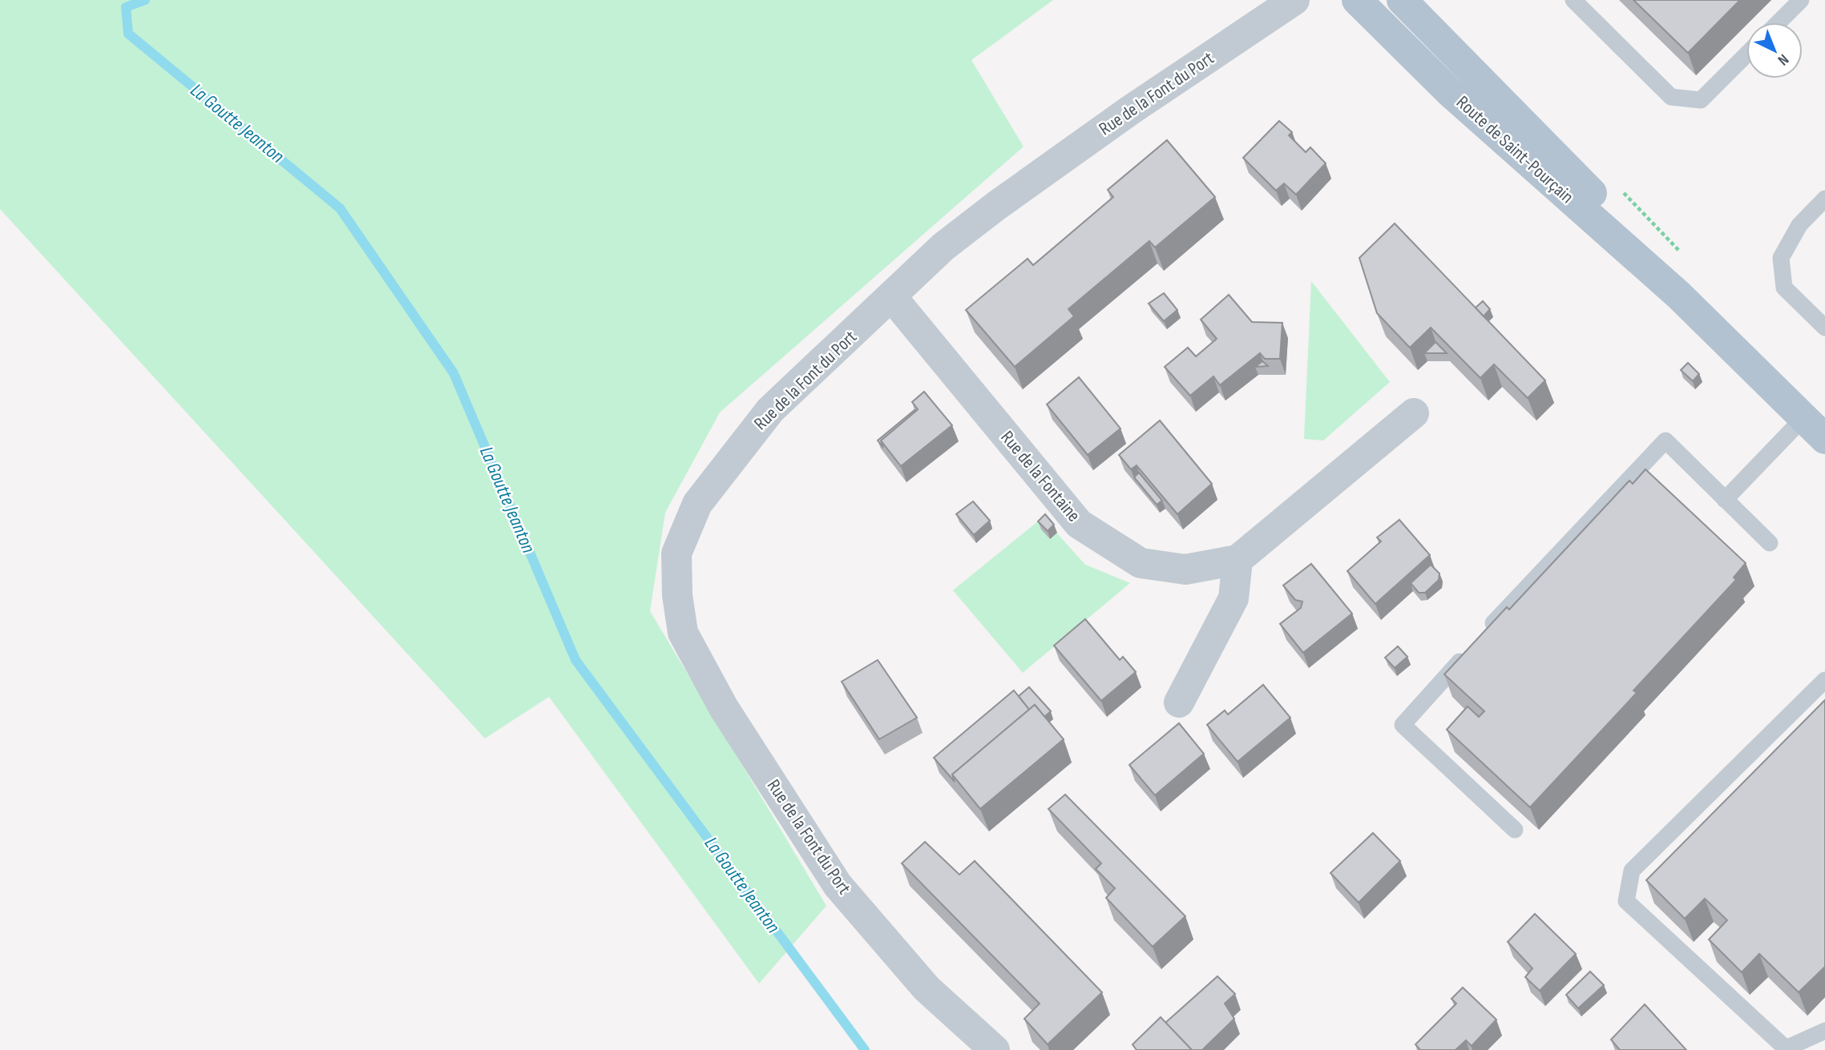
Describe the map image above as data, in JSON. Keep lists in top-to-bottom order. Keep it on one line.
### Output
{"streets":{"main road":["Route de Saint-Pourçain"],"street":["Rue de la Font du Port","Rue de la Fontaine"]},"crossings":[["Rue de la Font du Port","Rue de la Fontaine"]],"water":["La Goutte Jeanton"],"north":"bottom right"}
